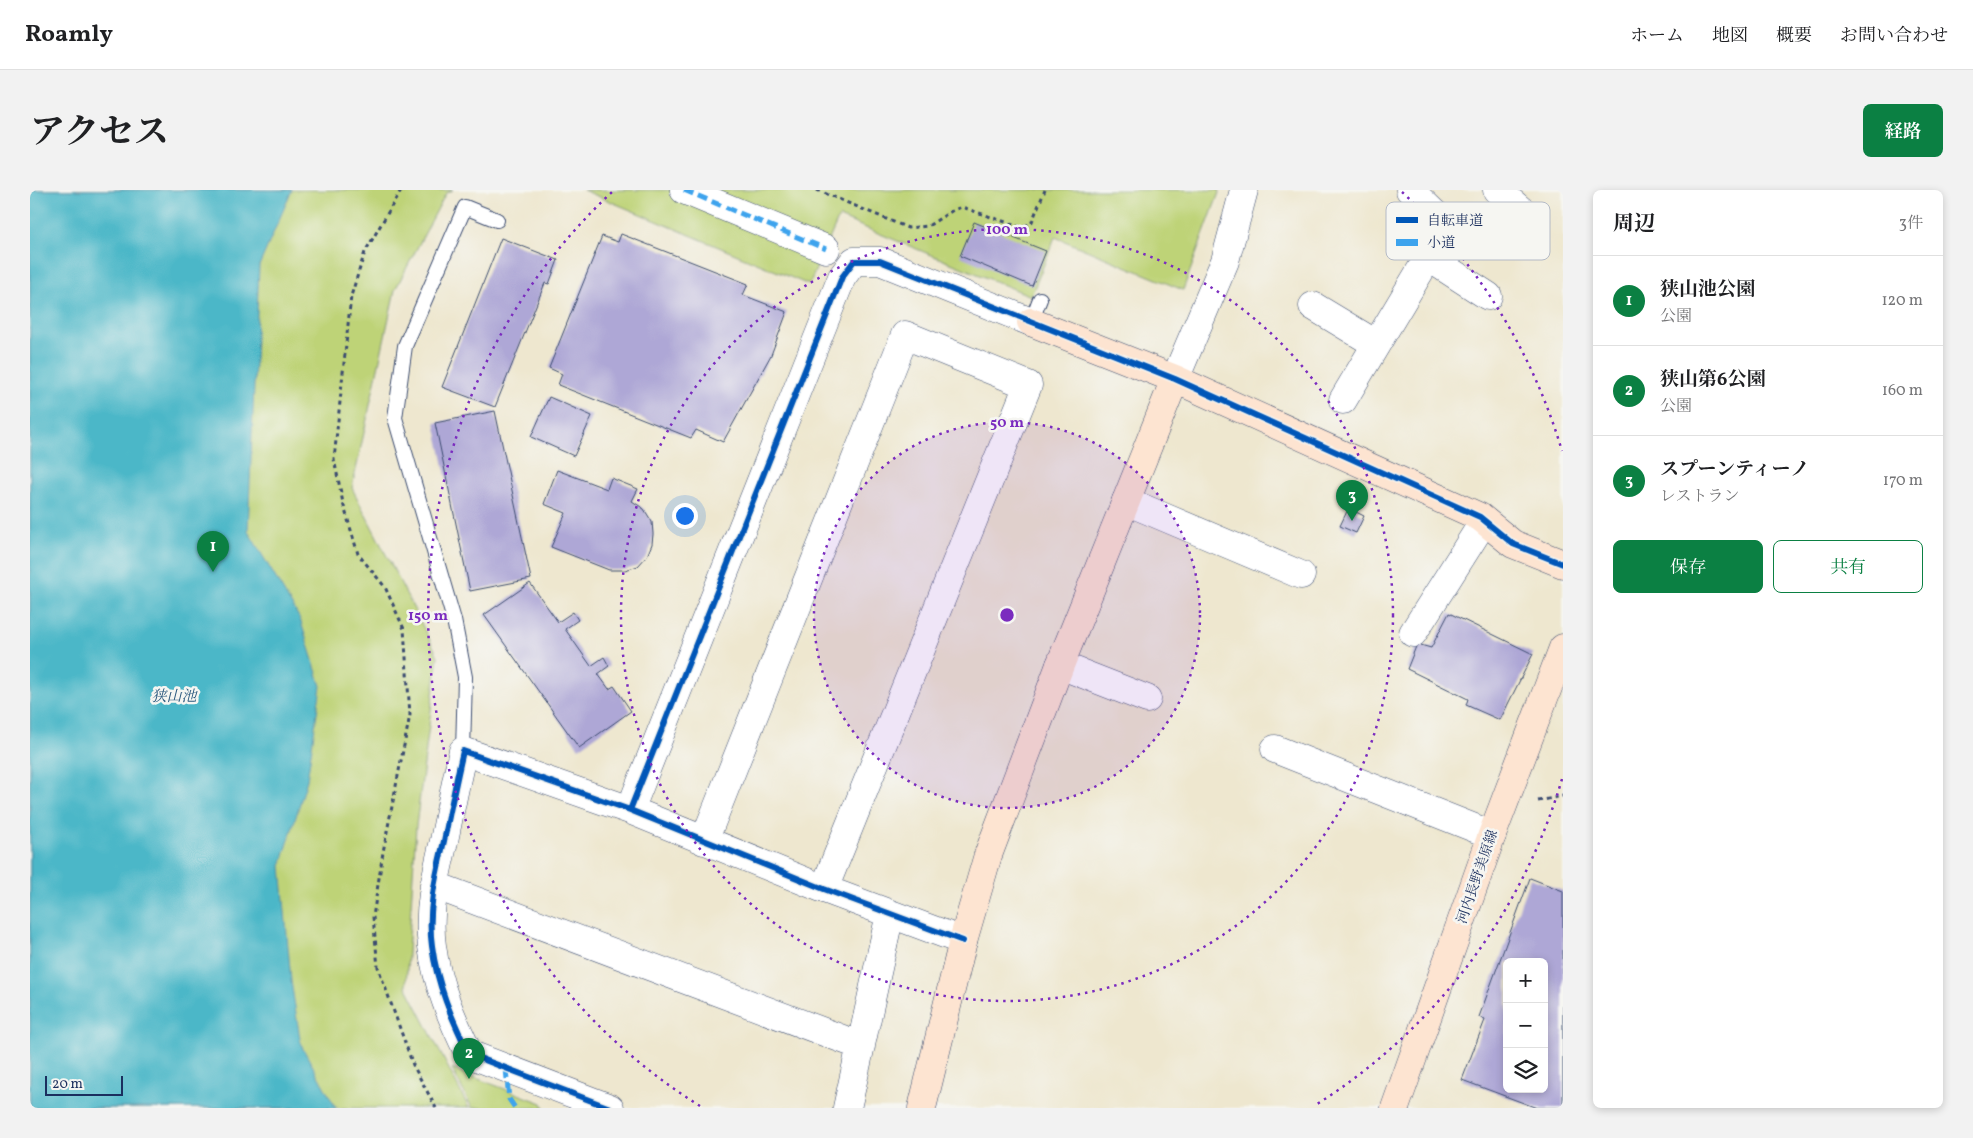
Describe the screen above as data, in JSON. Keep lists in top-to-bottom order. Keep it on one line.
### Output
{"streets":{"street":["河内長野美原線"]},"water":["狭山池"],"legend":["自転車道","小道"],"scale_bar":"20 m","page":{"header":"Roamly","nav":["ホーム","地図","概要","お問い合わせ"],"title":"アクセス","buttons":["経路",["保存","共有"]],"heading":["周辺","3件"],"list":[{"mark":"1","name":"狭山池公園","note":"公園","value":"120 m"},{"mark":"2","name":"狭山第6公園","note":"公園","value":"160 m"},{"mark":"3","name":"スプーンティーノ","note":"レストラン","value":"170 m"}],"pins":["3","1","2"],"map_buttons":["+","−"],"scale":"20 m"},"rings":["100 m","50 m","150 m"]}
